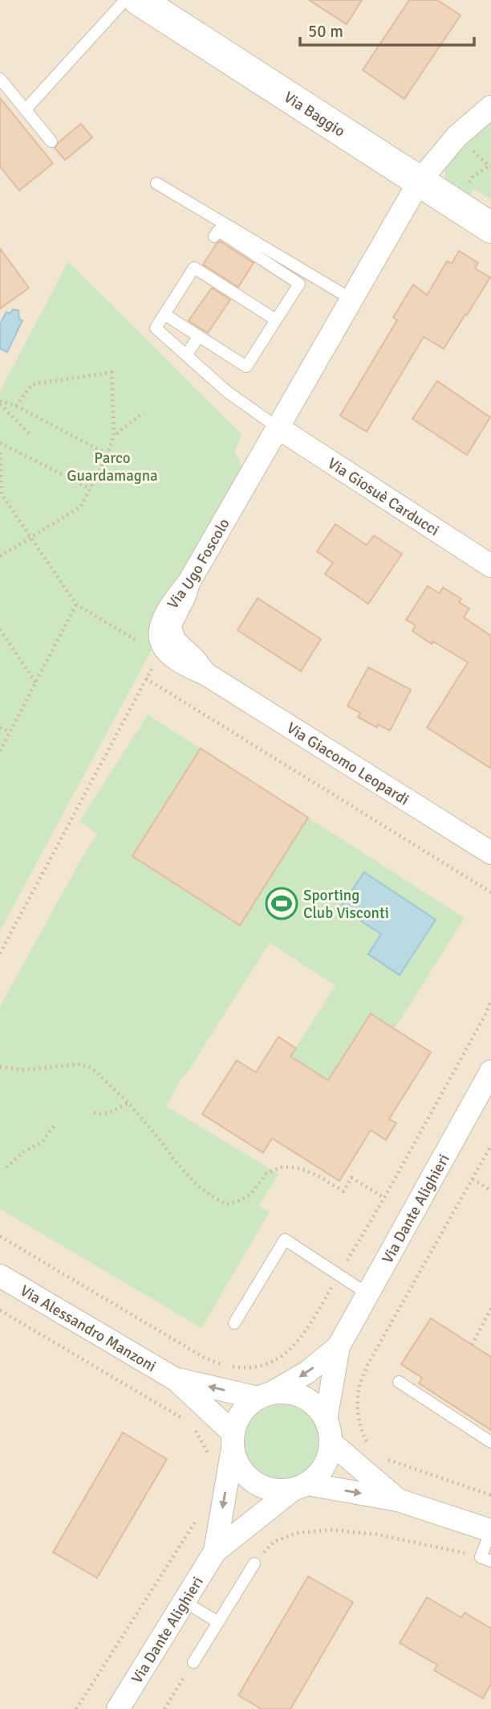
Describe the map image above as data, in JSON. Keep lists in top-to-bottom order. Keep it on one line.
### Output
{"streets":{"street":["Via Baggio","Via Giosuè Carducci","Via Ugo Foscolo","Via Giacomo Leopardi","Via Dante Alighieri","Via Alessandro Manzoni"]},"crossings":[["Via Baggio","Via Ugo Foscolo"],["Via Giosuè Carducci","Via Ugo Foscolo"],["Via Ugo Foscolo","Via Giacomo Leopardi"],["Via Dante Alighieri","Via Alessandro Manzoni"]],"parks":["Parco Guardamagna"],"places":{"sports":["Sporting Club Visconti"]},"scale_bar":"50 m"}
